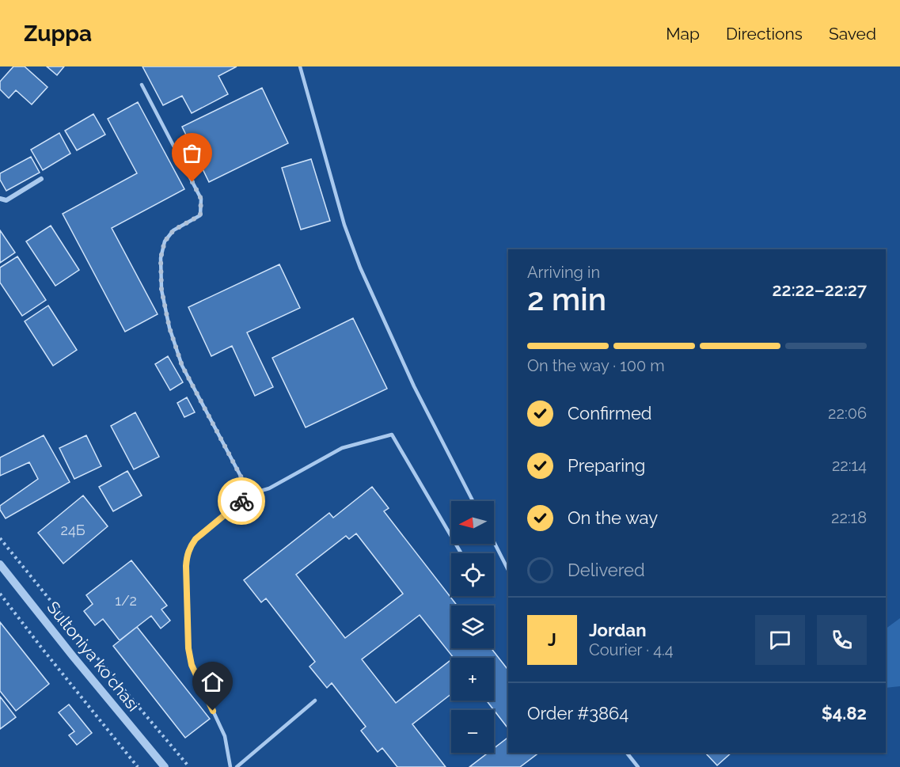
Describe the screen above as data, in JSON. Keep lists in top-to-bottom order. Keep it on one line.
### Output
{"streets":{"street":["Sultoniya ko'chasi"]},"house_numbers":["24Б","1/2"],"north":"left","page":{"header":"Zuppa","nav":["Map","Directions","Saved"],"heading":["2 min","Arriving in","22:22–22:27"],"panel":["Jordan","Courier · 4.4","Order #3864","$4.82"],"bar":"On the way · 100 m","list":[["Confirmed","22:06"],["Preparing","22:14"],["On the way","22:18"],"Delivered"],"map_buttons":["+","−"],"round":"J"}}
